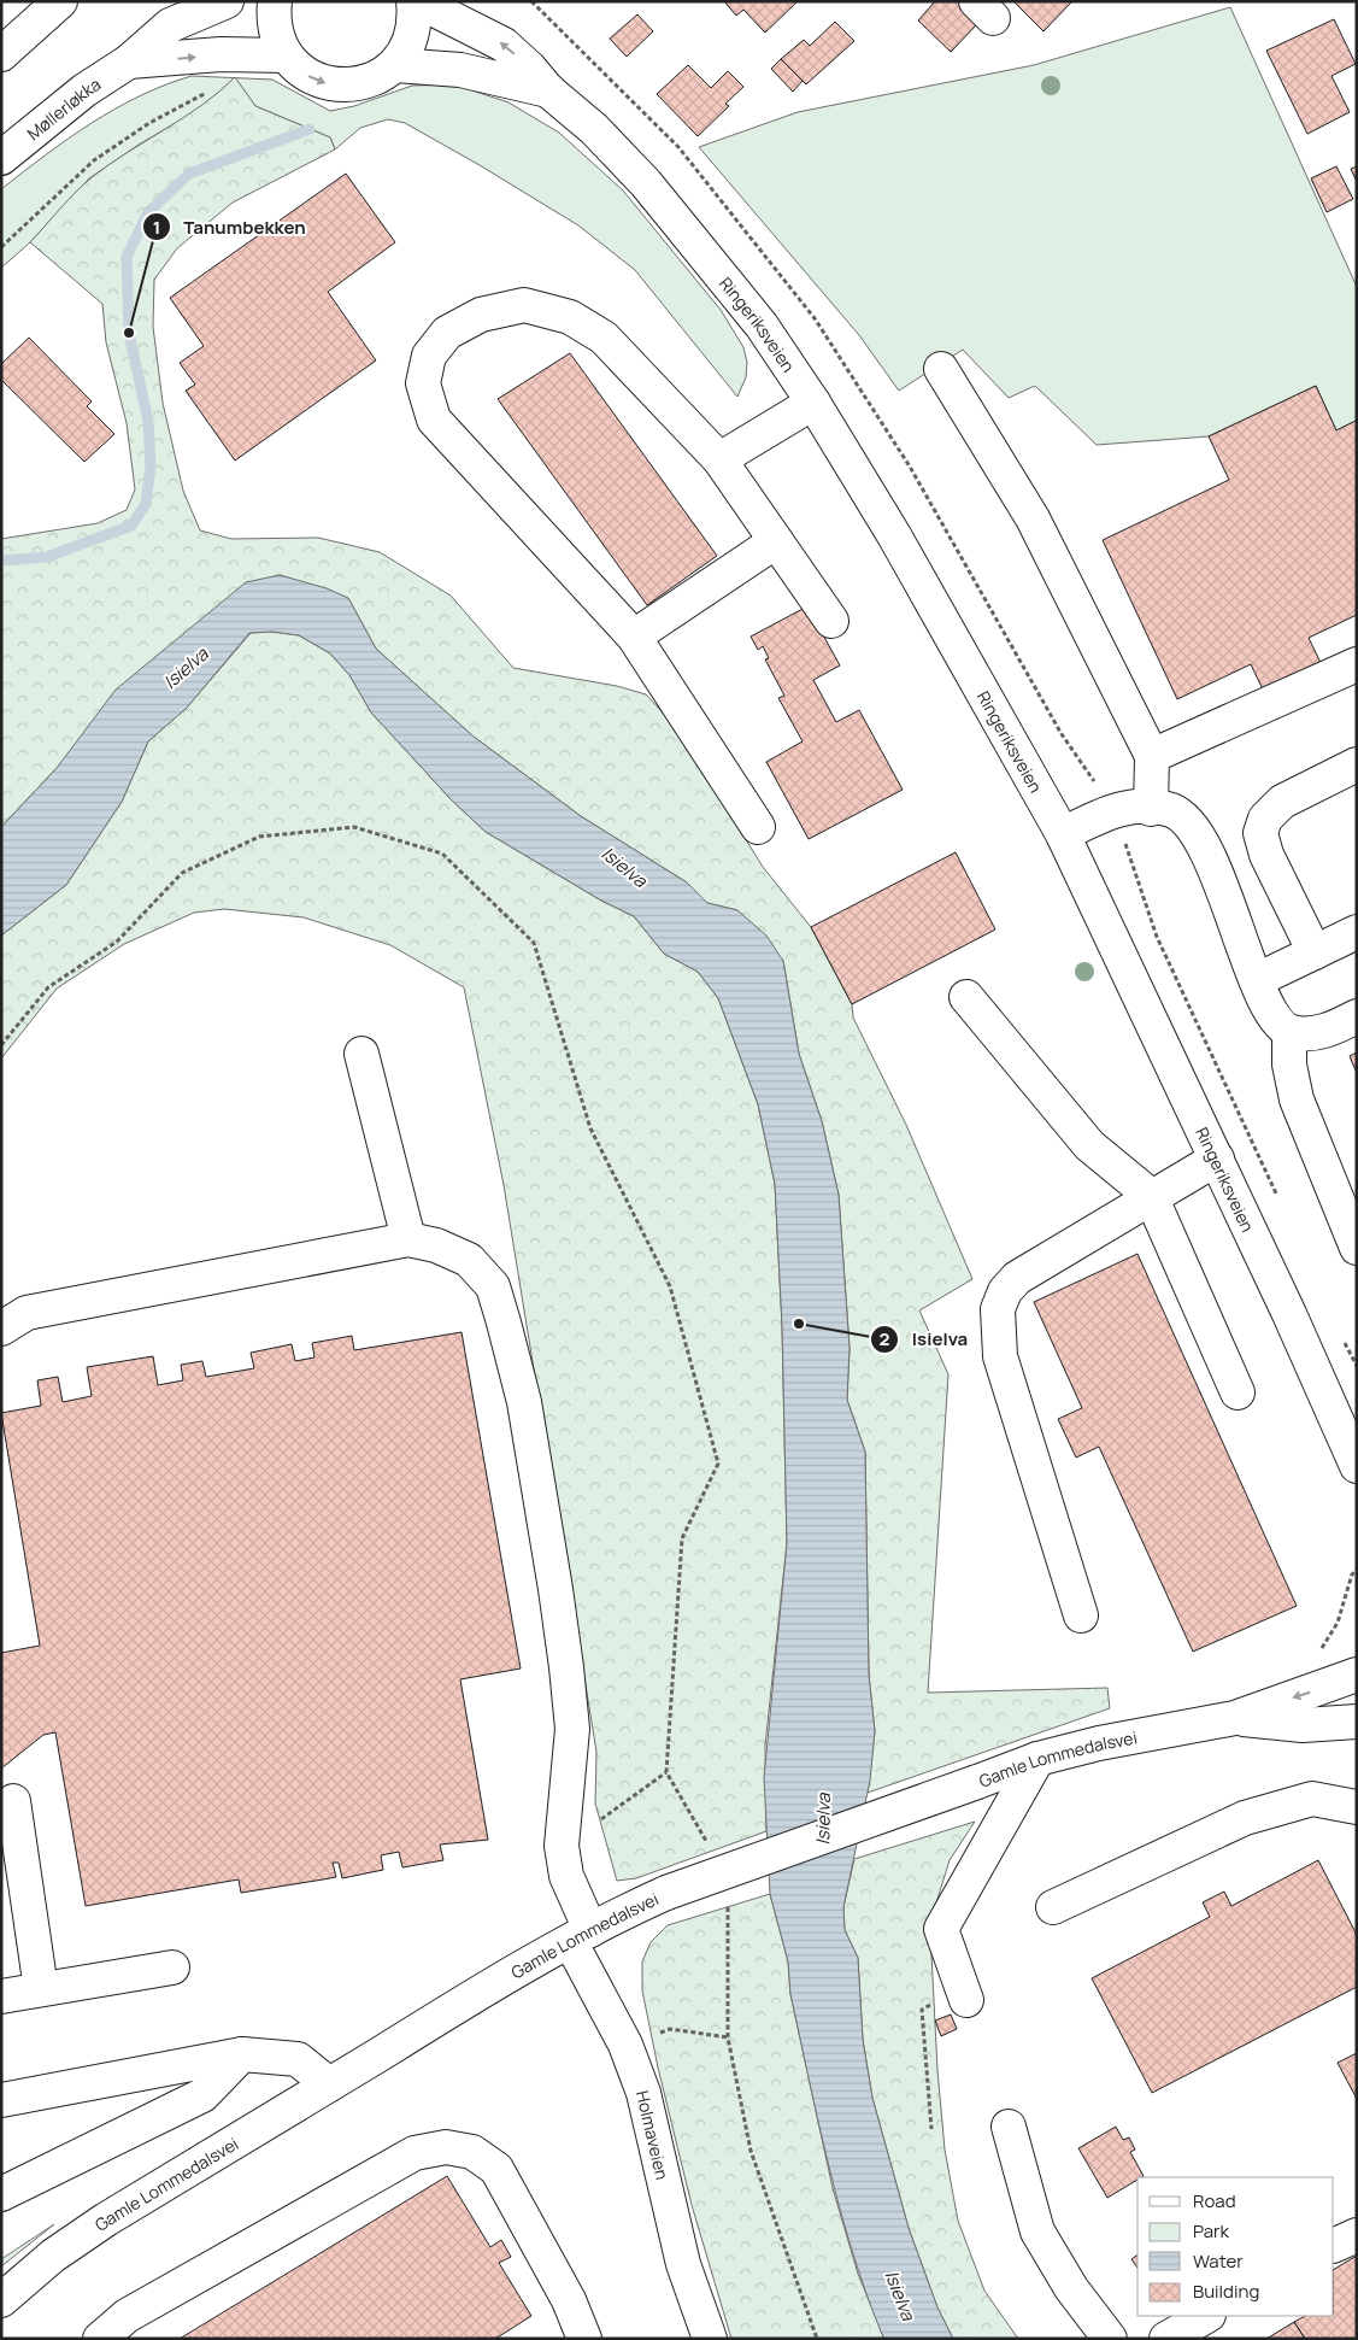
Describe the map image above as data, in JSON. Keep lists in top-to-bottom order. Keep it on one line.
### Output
{"streets":{"main road":["Møllerløkka","Ringeriksveien","Gamle Lommedalsvei","Holmaveien"]},"crossings":[["Gamle Lommedalsvei","Holmaveien"]],"one_way":["Møllerløkka"],"water":["Isielva"],"places":["Tanumbekken","Isielva"],"legend":["Road","Park","Water","Building"]}
